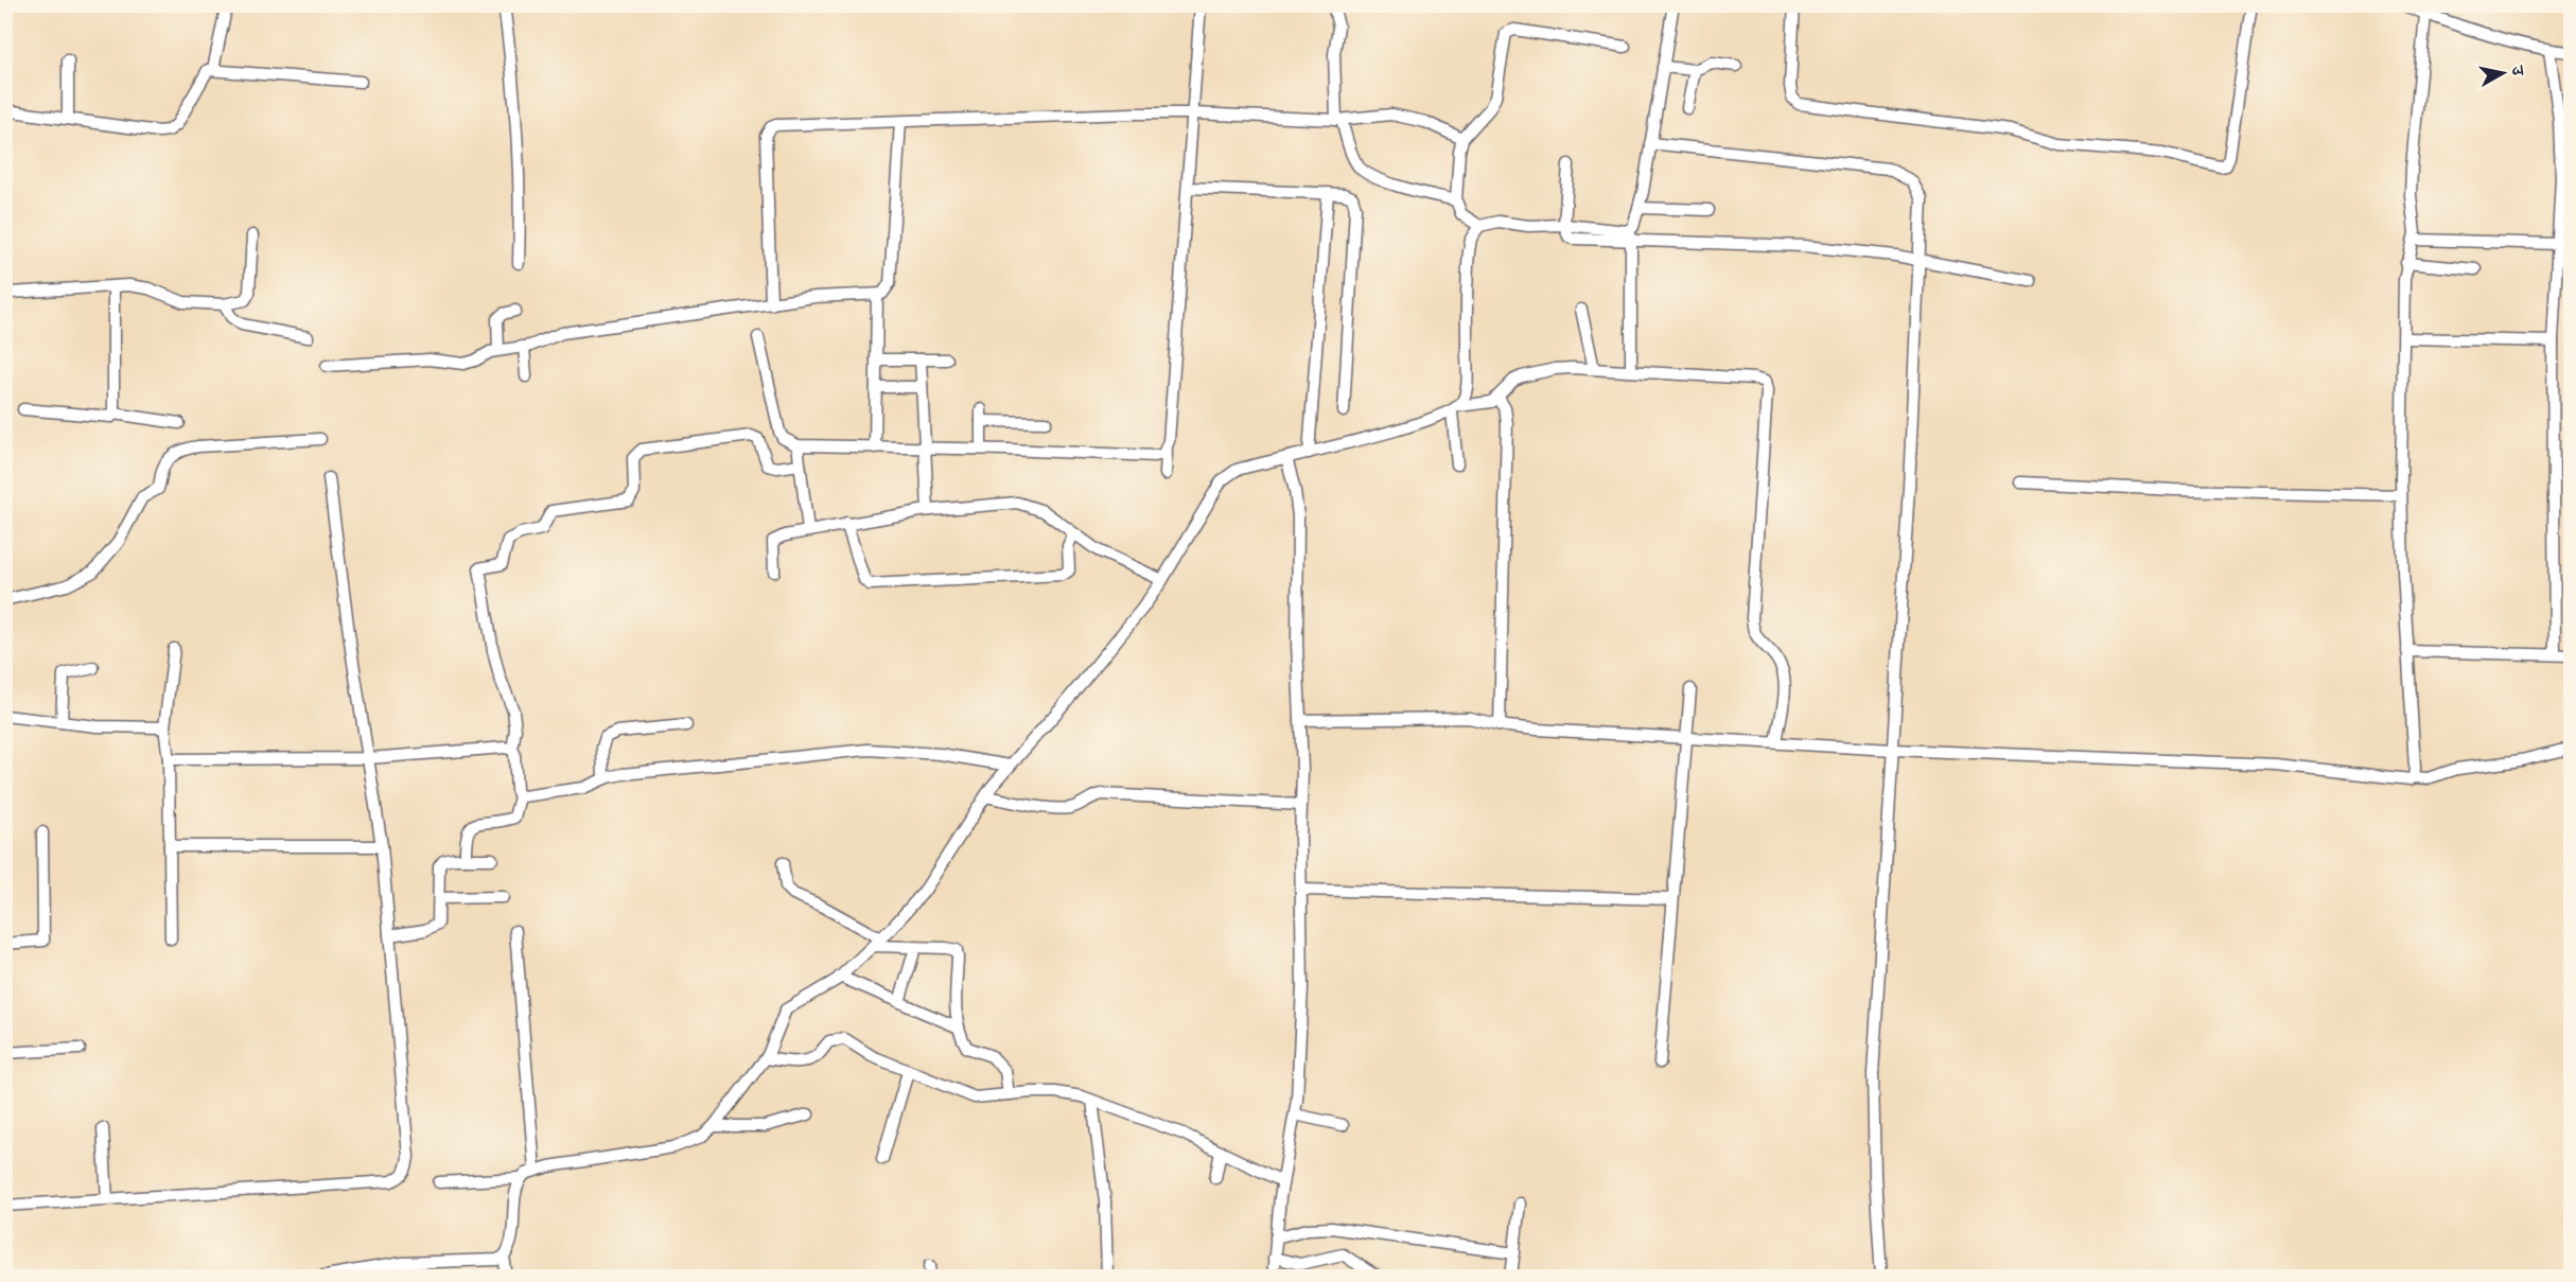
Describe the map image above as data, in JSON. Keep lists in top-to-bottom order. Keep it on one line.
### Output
{"north":"right"}
